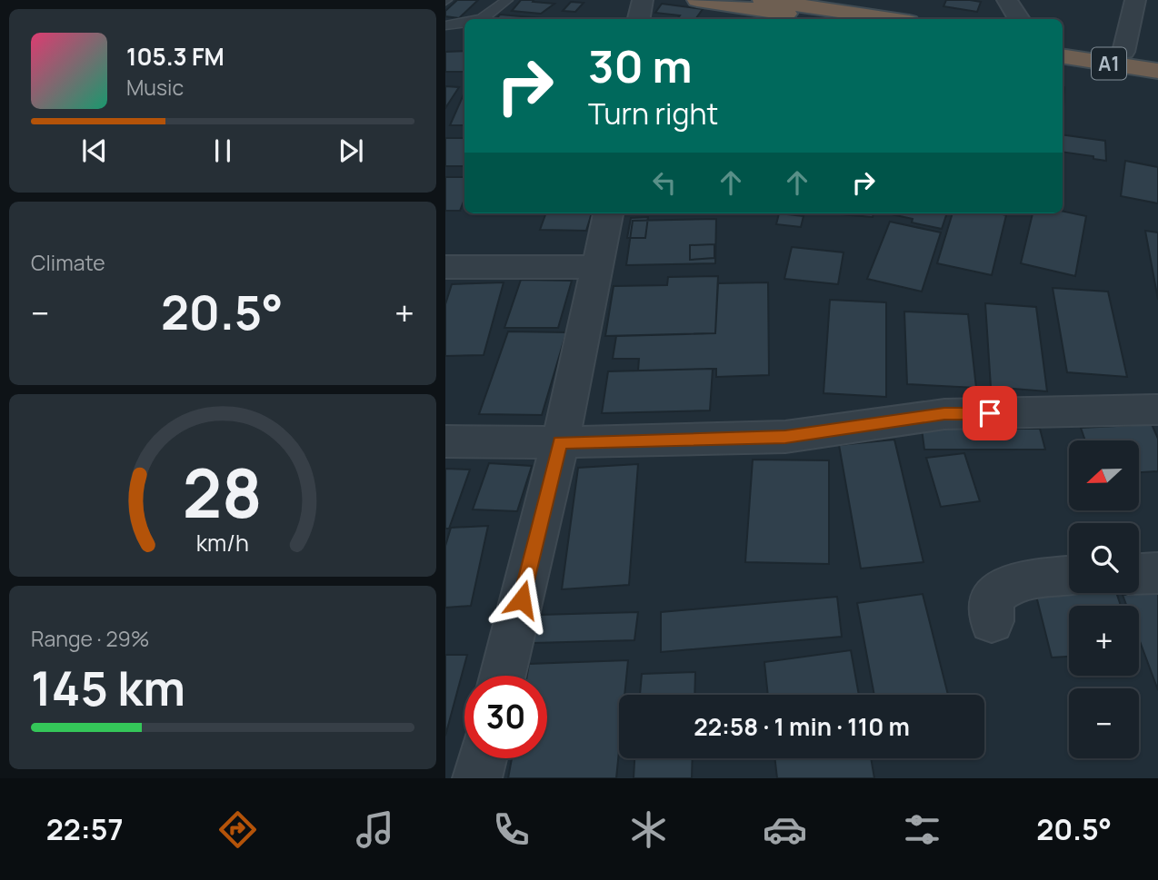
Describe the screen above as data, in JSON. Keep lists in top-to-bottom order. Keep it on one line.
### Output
{"streets":{"highway":["A1"]},"north":"left","page":{"turn":["30 m","Turn right"],"song":["105.3 FM","Music"],"tile":["Climate",["Range · 29%","145 km"]],"heat":["−","20.5°","+"],"map_buttons":["+","−"],"limit":"30","trip":"22:58 · 1 min · 110 m","tabs":["22:57","20.5°"],"gauge":["28","km/h"]}}
